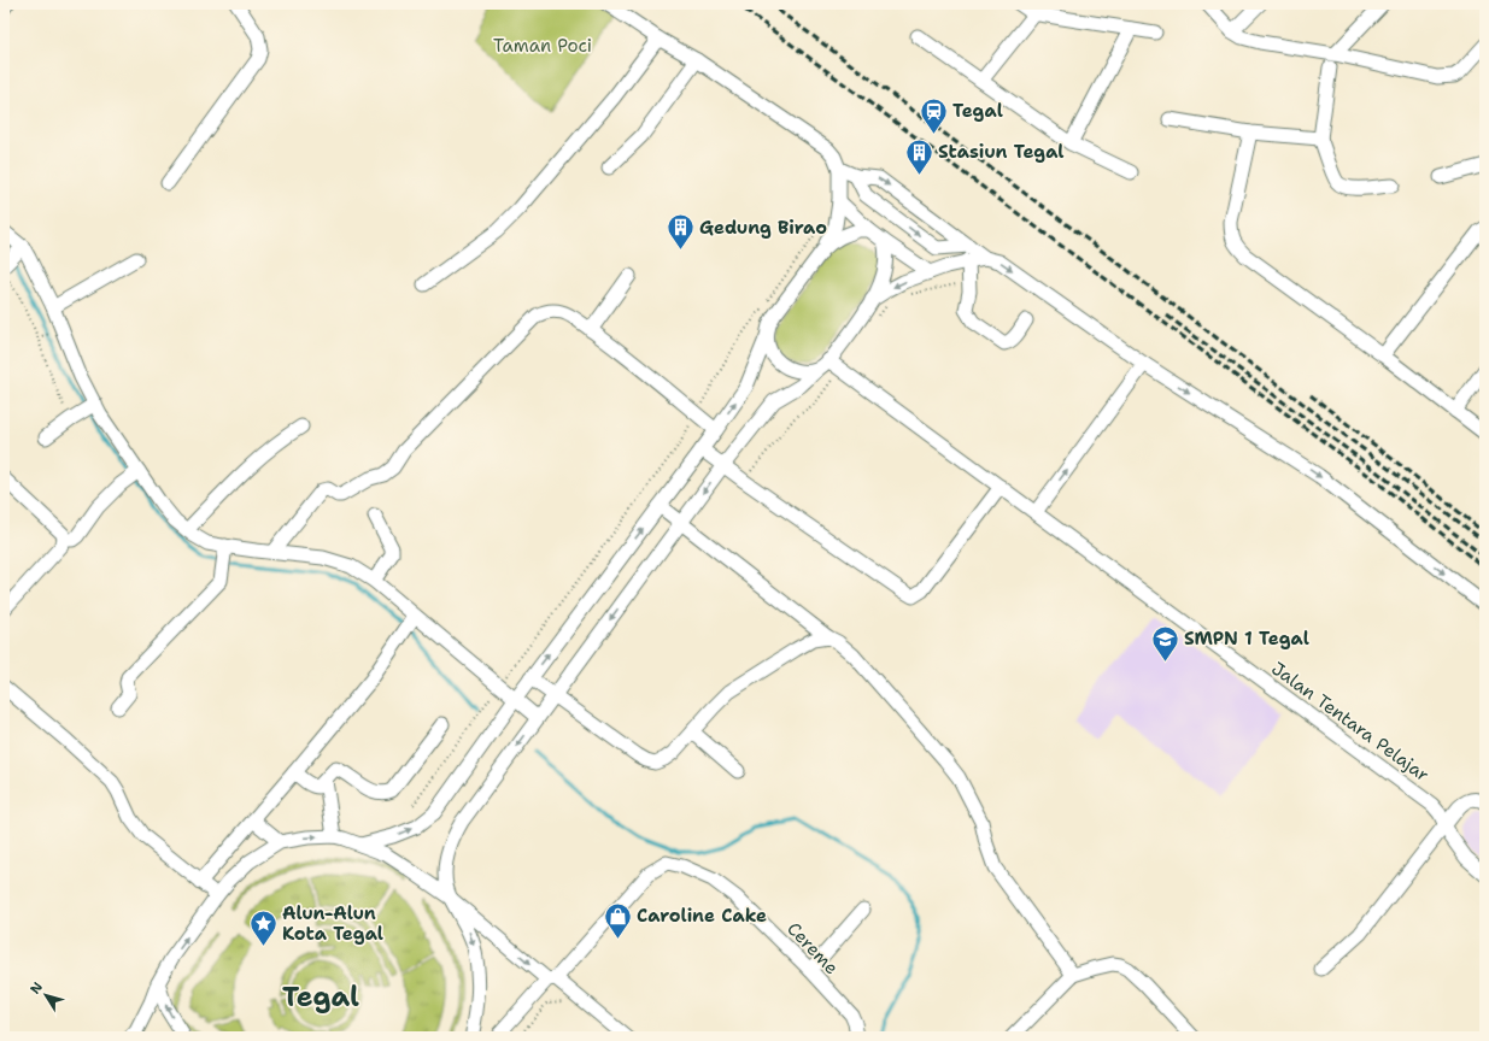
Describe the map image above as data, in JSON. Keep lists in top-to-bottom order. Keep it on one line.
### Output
{"streets":{"street":["Jalan Tentara Pelajar","Cereme"]},"districts":["Tegal"],"parks":["Taman Poci"],"places":{"station":["Tegal"],"building":["Stasiun Tegal","Gedung Birao"],"school or university":["SMPN 1 Tegal"],"shop":["Caroline Cake"],"place":["Alun-Alun Kota Tegal"]},"north":"top left"}
